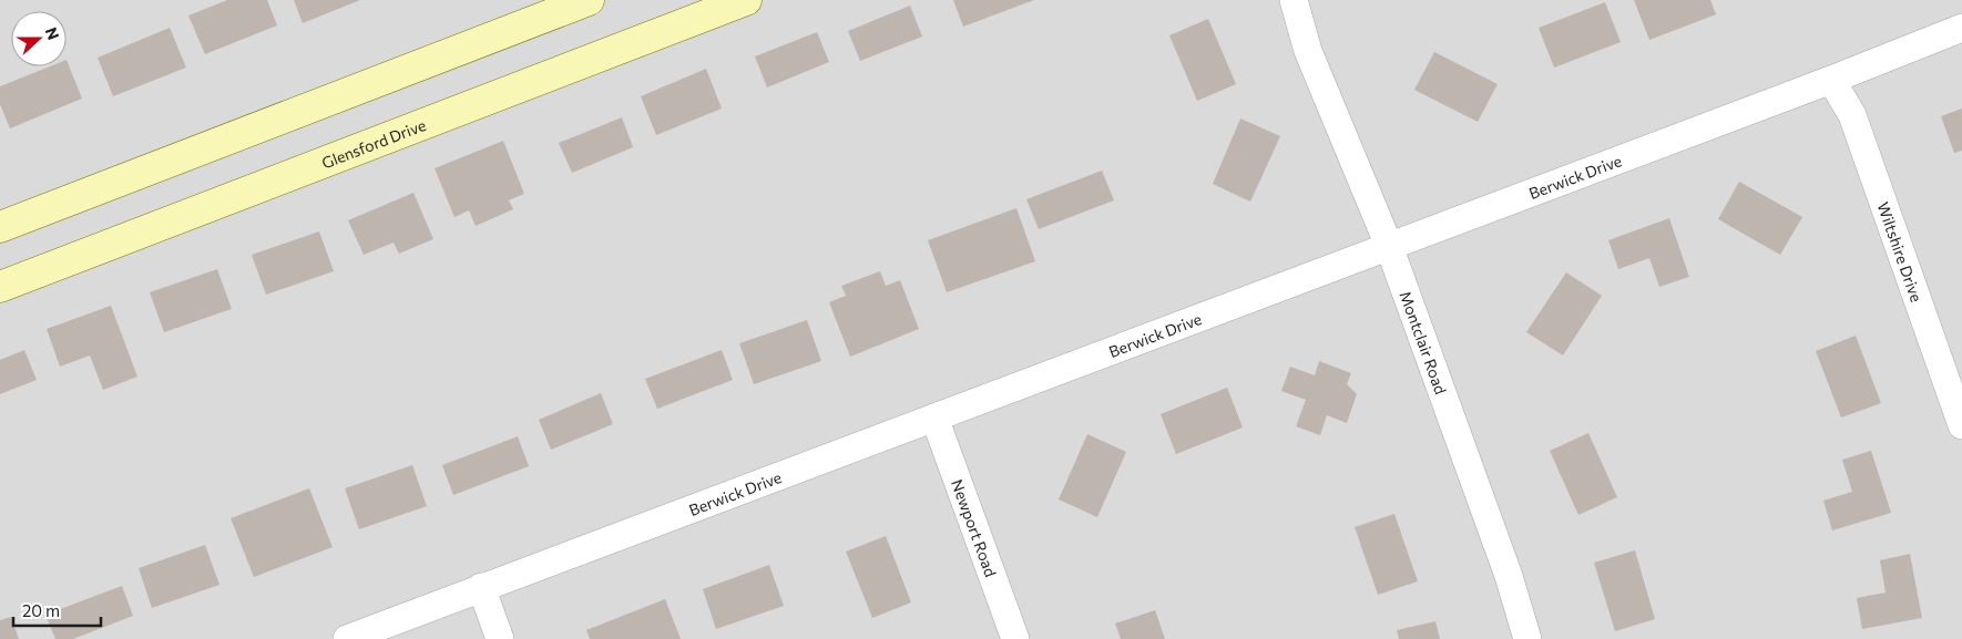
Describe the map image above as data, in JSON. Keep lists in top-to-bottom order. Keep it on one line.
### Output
{"streets":{"main road":["Glensford Drive"],"street":["Berwick Drive","Wiltshire Drive","Montclair Road","Newport Road"]},"crossings":[["Berwick Drive","Wiltshire Drive"],["Berwick Drive","Montclair Road"],["Berwick Drive","Newport Road"]],"scale_bar":"20 m","north":"right"}
